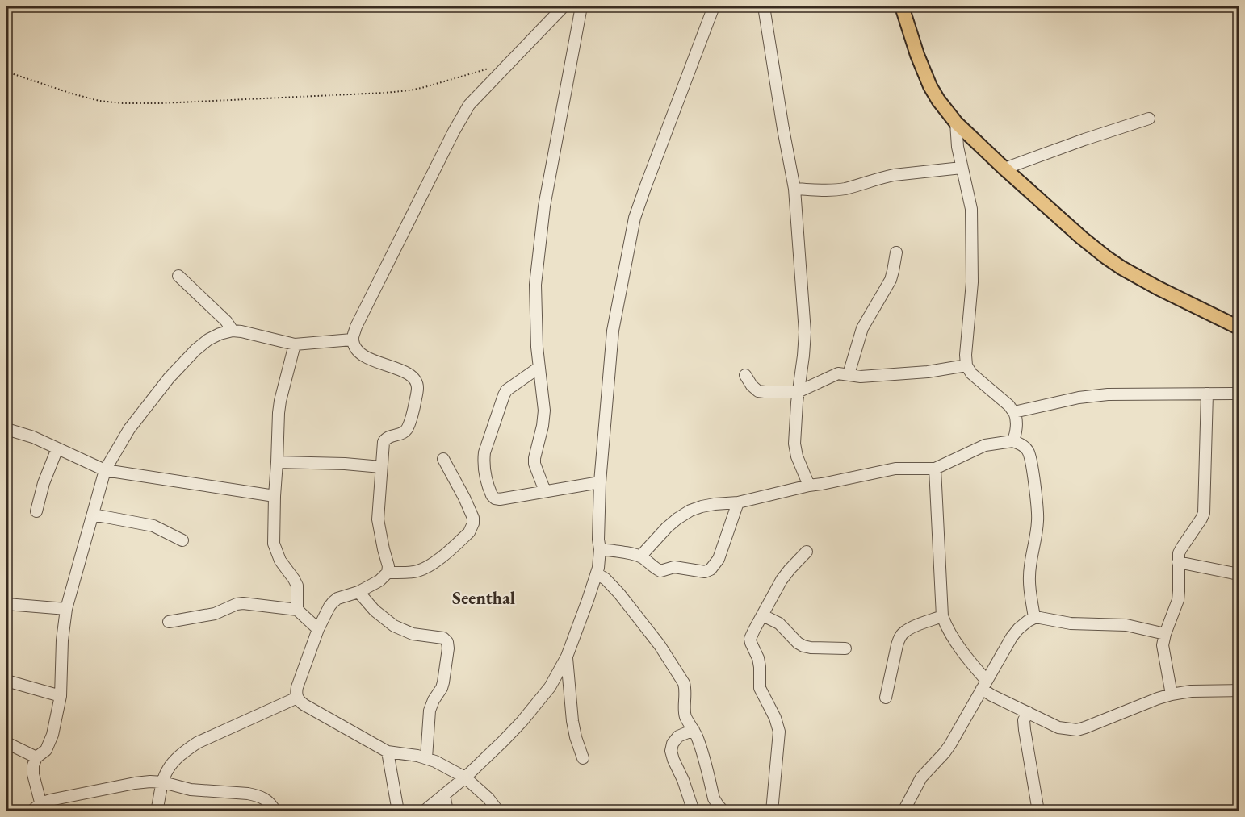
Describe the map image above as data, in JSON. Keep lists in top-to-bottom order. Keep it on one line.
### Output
{"districts":["Seenthal"]}
